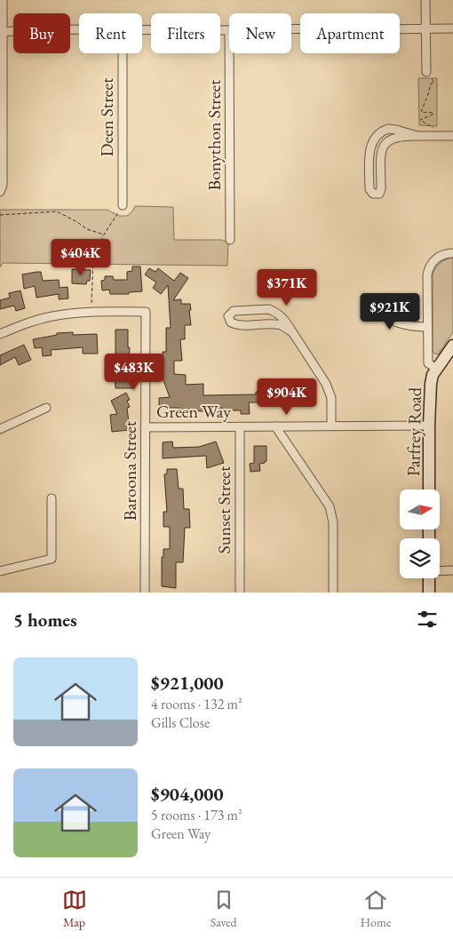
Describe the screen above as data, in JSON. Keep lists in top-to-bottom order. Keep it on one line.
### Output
{"streets":{"main road":["Parfrey Road"],"street":["Deen Street","Bonython Street","Green Way","Baroona Street","Sunset Street"]},"crossings":[["Green Way","Parfrey Road"],["Green Way","Baroona Street"],["Green Way","Sunset Street"]],"north":"right","page":{"chip":["Buy","Rent","Filters","New","Apartment"],"price":["$404K","$371K","$921K","$483K","$904K"],"heading":"5 homes","list":[{"name":"$921,000","note":"4 rooms · 132 m² · Gills Close"},{"name":"$904,000","note":"5 rooms · 173 m² · Green Way"}],"tabs":["Map","Saved","Home"]}}
